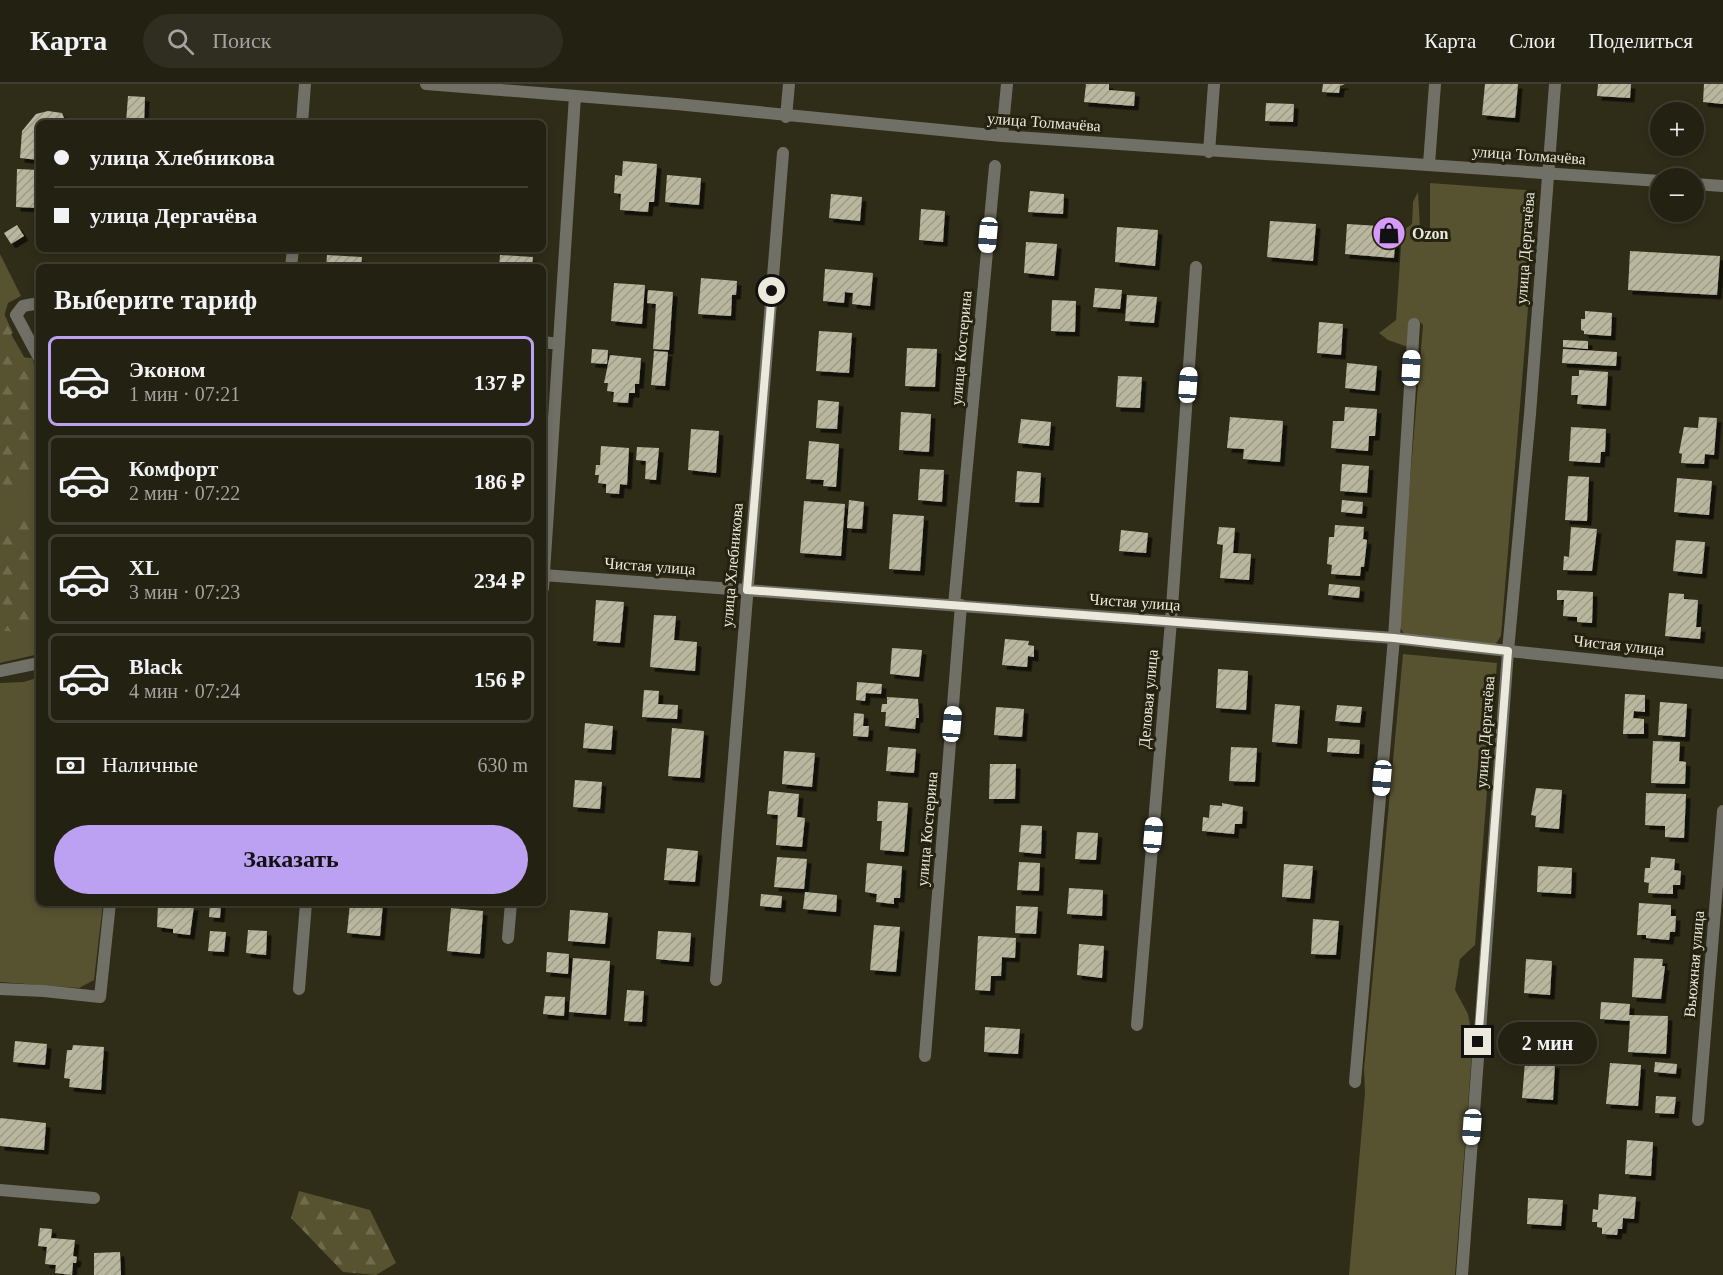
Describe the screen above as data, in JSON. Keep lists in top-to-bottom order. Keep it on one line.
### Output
{"streets":{"street":["улица Толмачёва","улица Дергачёва","улица Костерина","улица Хлебникова","Чистая улица","Деловая улица","Вьюжная улица"]},"crossings":[["улица Толмачёва","улица Дергачёва"],["улица Дергачёва","Чистая улица"],["улица Костерина","Чистая улица"],["улица Хлебникова","Чистая улица"],["Чистая улица","Деловая улица"]],"places":{"shop":["Ozon"]},"page":{"header":"Карта","search":"Поиск","nav":["Карта","Слои","Поделиться"],"map_buttons":["+","−"],"banner":["улица Хлебникова","улица Дергачёва"],"heading":"Выберите тариф","list":[{"name":"Эконом","note":"1 мин · 07:21","value":"137 ₽"},{"name":"Комфорт","note":"2 мин · 07:22","value":"186 ₽"},{"name":"XL","note":"3 мин · 07:23","value":"234 ₽"},{"name":"Black","note":"4 мин · 07:24","value":"156 ₽"}],"pay":["Наличные","630 m"],"buttons":"Заказать","bubble":"2 мин"}}
